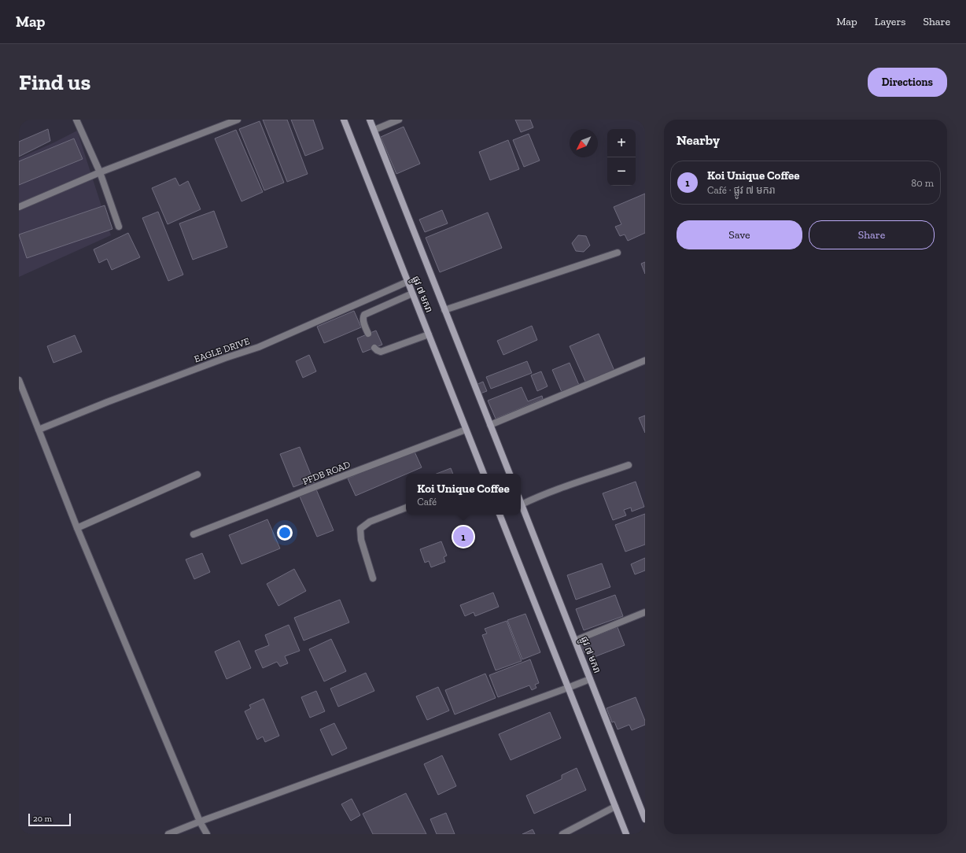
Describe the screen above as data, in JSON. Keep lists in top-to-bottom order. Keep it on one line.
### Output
{"streets":{"main road":["ផ្លូវ ៧ មករា"],"street":["EAGLE DRIVE","PFDB ROAD"]},"crossings":[["ផ្លូវ ៧ មករា","EAGLE DRIVE"],["ផ្លូវ ៧ មករា","PFDB ROAD"]],"scale_bar":"20 m","north":"bottom left","page":{"header":"Map","nav":["Map","Layers","Share"],"buttons":["Directions",["Save","Share"]],"title":"Find us","heading":"Nearby","map_buttons":["+","−"],"list":[{"mark":"1","name":"Koi Unique Coffee","note":"Café · ផ្លូវ ៧ មករា","value":"80 m"}],"popup":["Koi Unique Coffee","Café"],"pins":"1","scale":"20 m"}}
